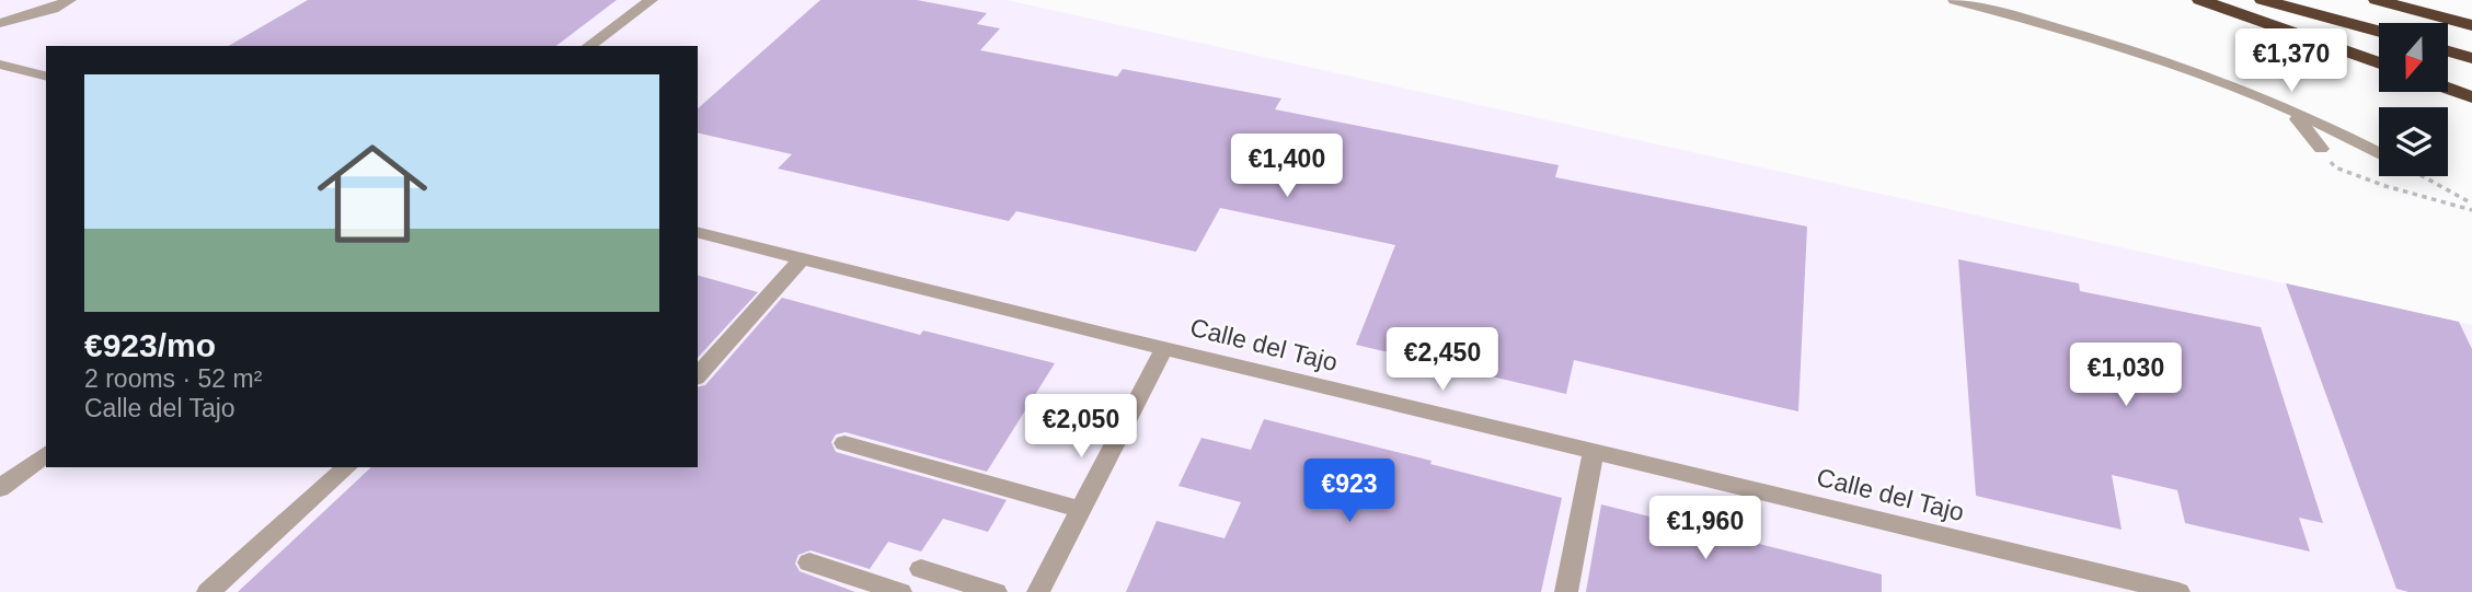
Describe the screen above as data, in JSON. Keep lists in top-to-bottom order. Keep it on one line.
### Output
{"streets":{"street":["Calle del Tajo"]},"north":"bottom","page":{"price":["€1,370","€1,400","€2,450","€1,030","€2,050","€923","€1,960"],"list":[{"name":"€923/mo","note":"2 rooms · 52 m² · Calle del Tajo"}]}}
